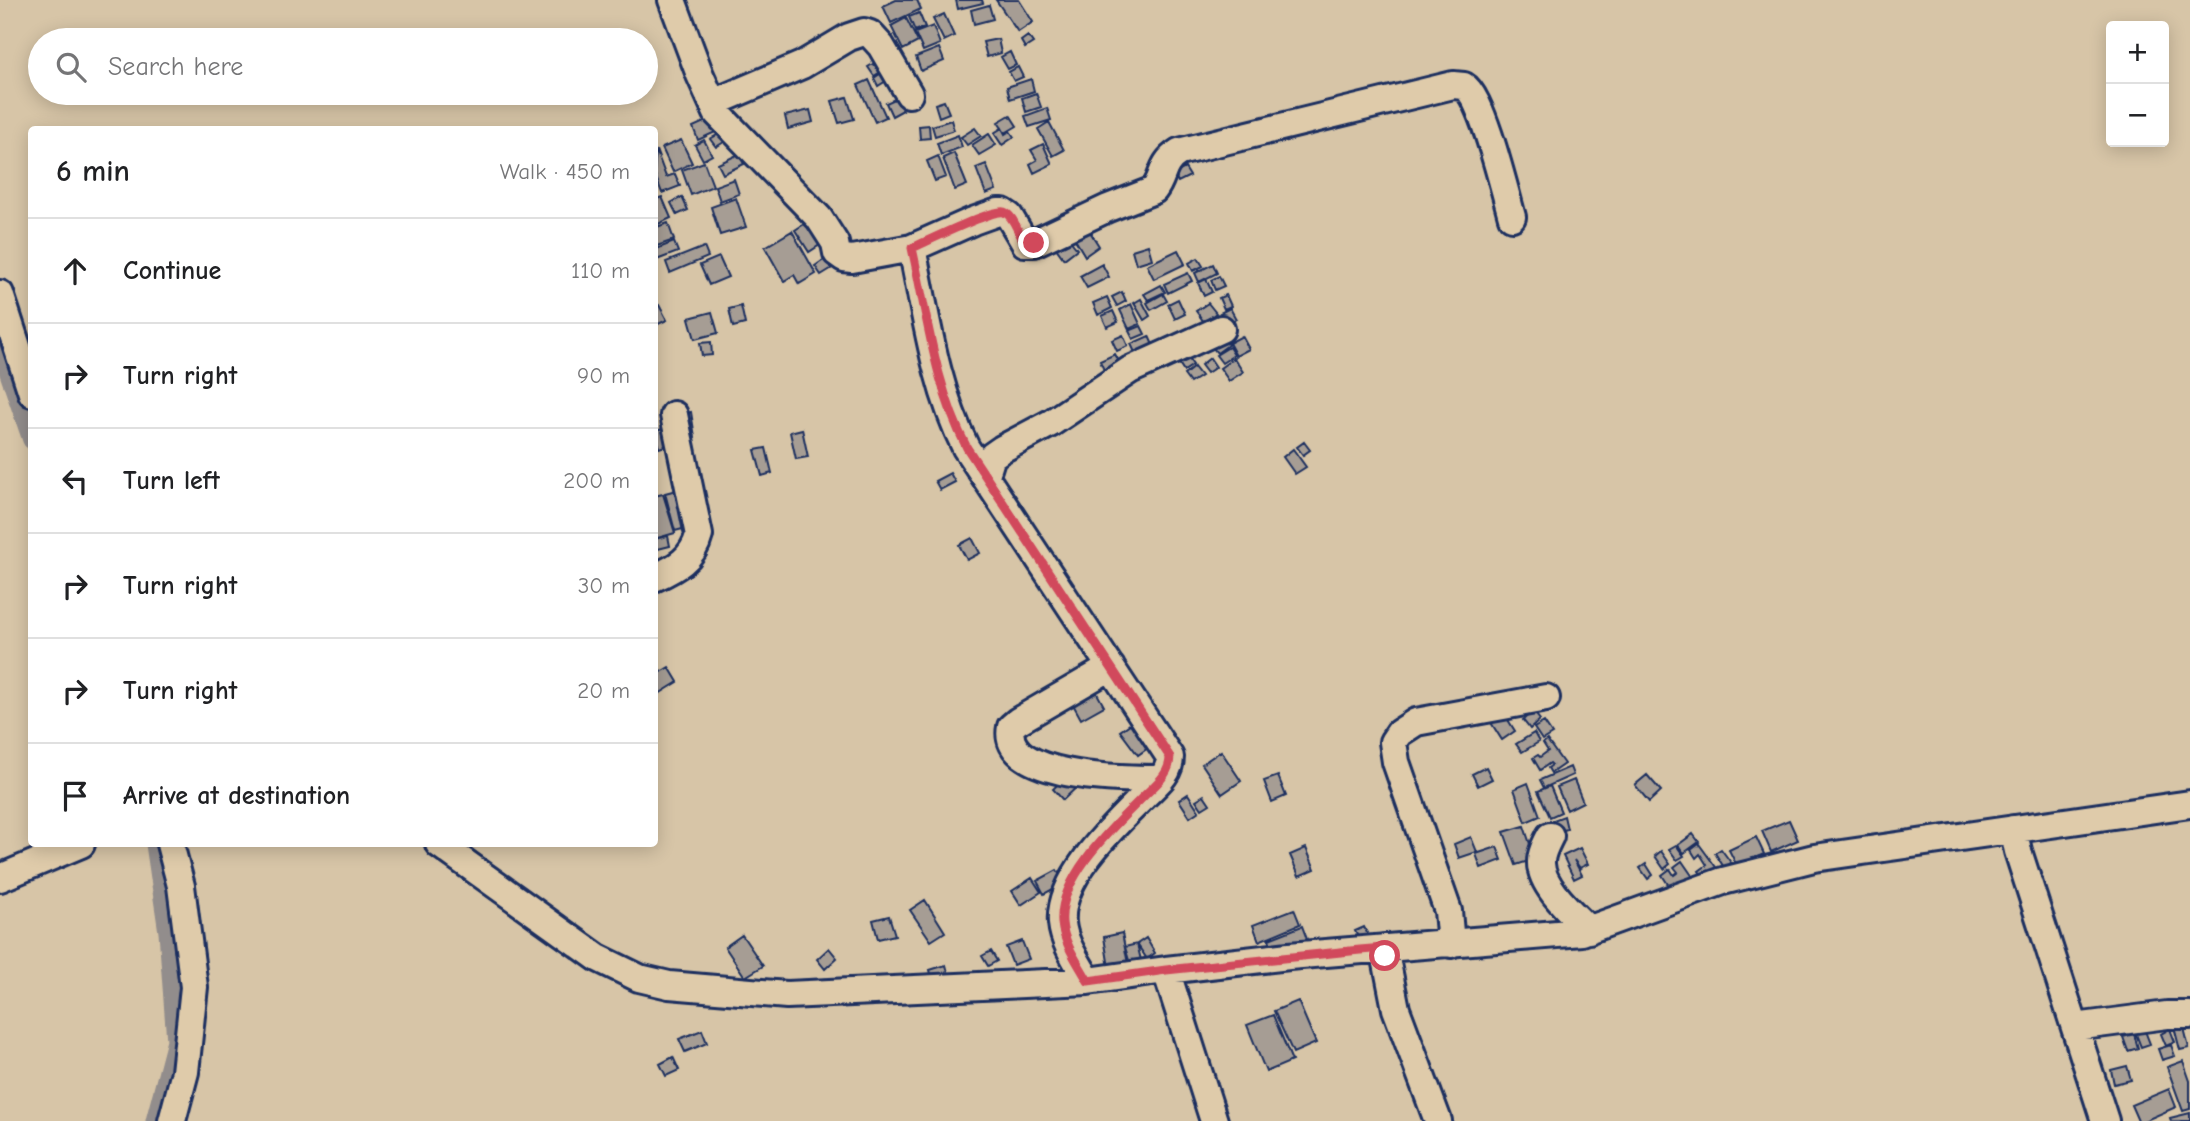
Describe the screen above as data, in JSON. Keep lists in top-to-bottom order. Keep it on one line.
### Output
{"page":{"map_buttons":["+","−"],"search":"Search here","heading":["6 min","Walk · 450 m"],"list":[["Continue","110 m"],["Turn right","90 m"],["Turn left","200 m"],["Turn right","30 m"],["Turn right","20 m"],"Arrive at destination"]}}
